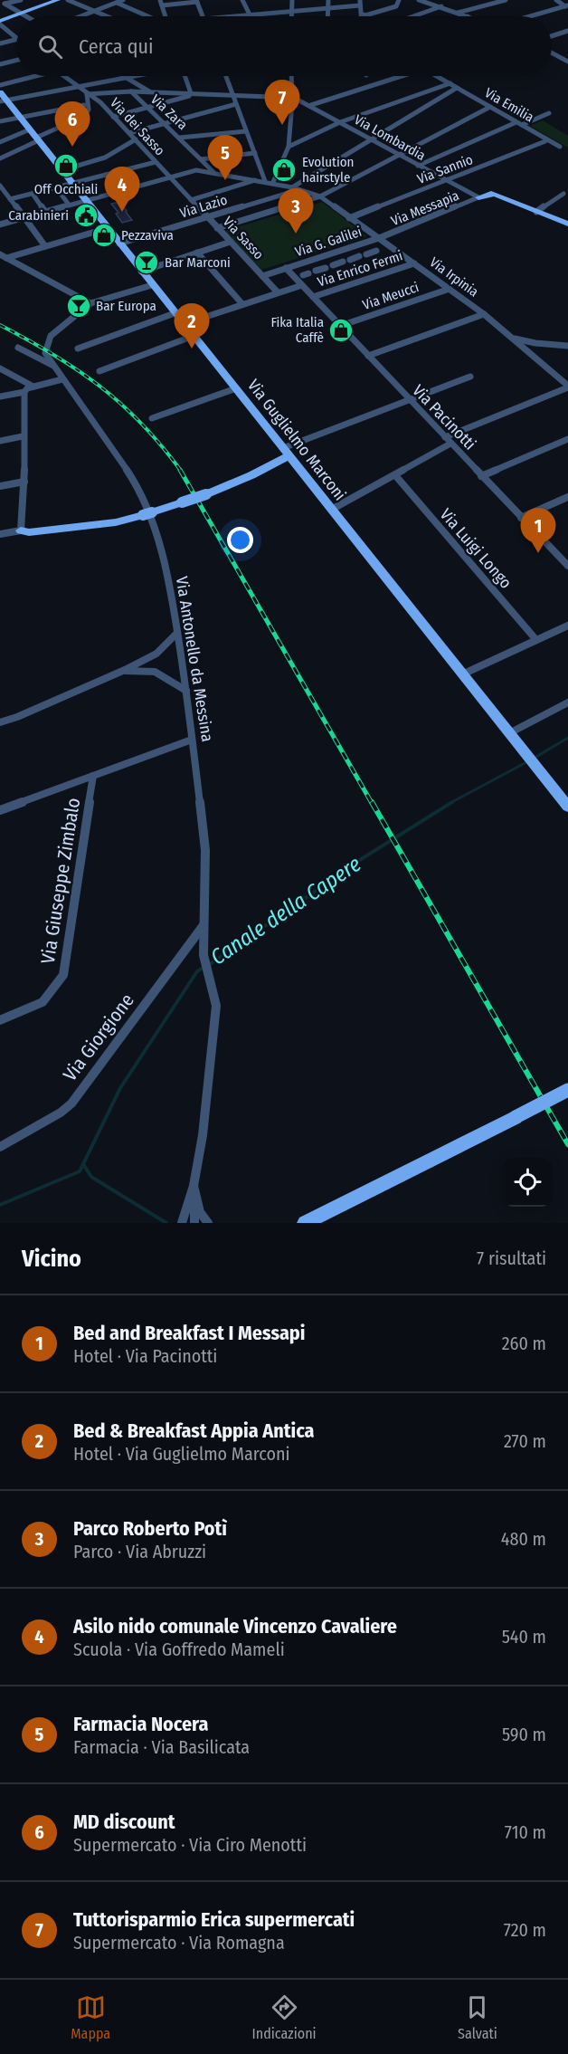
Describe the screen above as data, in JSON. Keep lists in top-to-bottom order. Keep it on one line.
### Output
{"streets":{"main road":["Via Guglielmo Marconi"],"street":["Via Emilia","Via Zara","Via dei Sasso","Via Lombardia","Via Sannio","Via Lazio","Via Messapia","Via Sasso","Via G. Galilei","Via Enrico Fermi","Via Irpinia","Via Meucci","Via Pacinotti","Via Luigi Longo","Via Antonello da Messina","Via Giuseppe Zimbalo","Via Giorgione"]},"crossings":[["Via Emilia","Via Sannio"],["Via Emilia","Via Lazio"],["Via Zara","Via Irpinia"],["Via dei Sasso","Via Sasso"],["Via dei Sasso","Via Irpinia"],["Via Lombardia","Via Sannio"],["Via Lombardia","Via Lazio"],["Via Lombardia","Via Messapia"],["Via Sannio","Via Irpinia"],["Via Lazio","Via Sasso"],["Via Lazio","Via Irpinia"],["Via Lazio","Via Guglielmo Marconi"],["Via Messapia","Via G. Galilei"],["Via Messapia","Via Irpinia"],["Via Sasso","Via Irpinia"],["Via G. Galilei","Via Irpinia"],["Via G. Galilei","Via Pacinotti"],["Via Enrico Fermi","Via Irpinia"],["Via Enrico Fermi","Via Pacinotti"],["Via Irpinia","Via Meucci"],["Via Irpinia","Via Guglielmo Marconi"],["Via Meucci","Via Pacinotti"],["Via Antonello da Messina","Via Giorgione"]],"water":["Canale della Capere"],"places":{"shop":["Off Occhiali","Evolution hairstyle","Pezzaviva","Fika Italia Caffè"],"public building":["Carabinieri"],"bar":["Bar Marconi","Bar Europa"]},"page":{"search":"Cerca qui","pins":["7","6","5","4","3","2","1"],"heading":["Vicino","7 risultati"],"list":[{"mark":"1","name":"Bed and Breakfast I Messapi","note":"Hotel · Via Pacinotti","value":"260 m"},{"mark":"2","name":"Bed & Breakfast Appia Antica","note":"Hotel · Via Guglielmo Marconi","value":"270 m"},{"mark":"3","name":"Parco Roberto Potì","note":"Parco · Via Abruzzi","value":"480 m"},{"mark":"4","name":"Asilo nido comunale Vincenzo Cavaliere","note":"Scuola · Via Goffredo Mameli","value":"540 m"},{"mark":"5","name":"Farmacia Nocera","note":"Farmacia · Via Basilicata","value":"590 m"},{"mark":"6","name":"MD discount","note":"Supermercato · Via Ciro Menotti","value":"710 m"},{"mark":"7","name":"Tuttorisparmio Erica supermercati","note":"Supermercato · Via Romagna","value":"720 m"}],"nav":["Mappa","Indicazioni","Salvati"]}}
